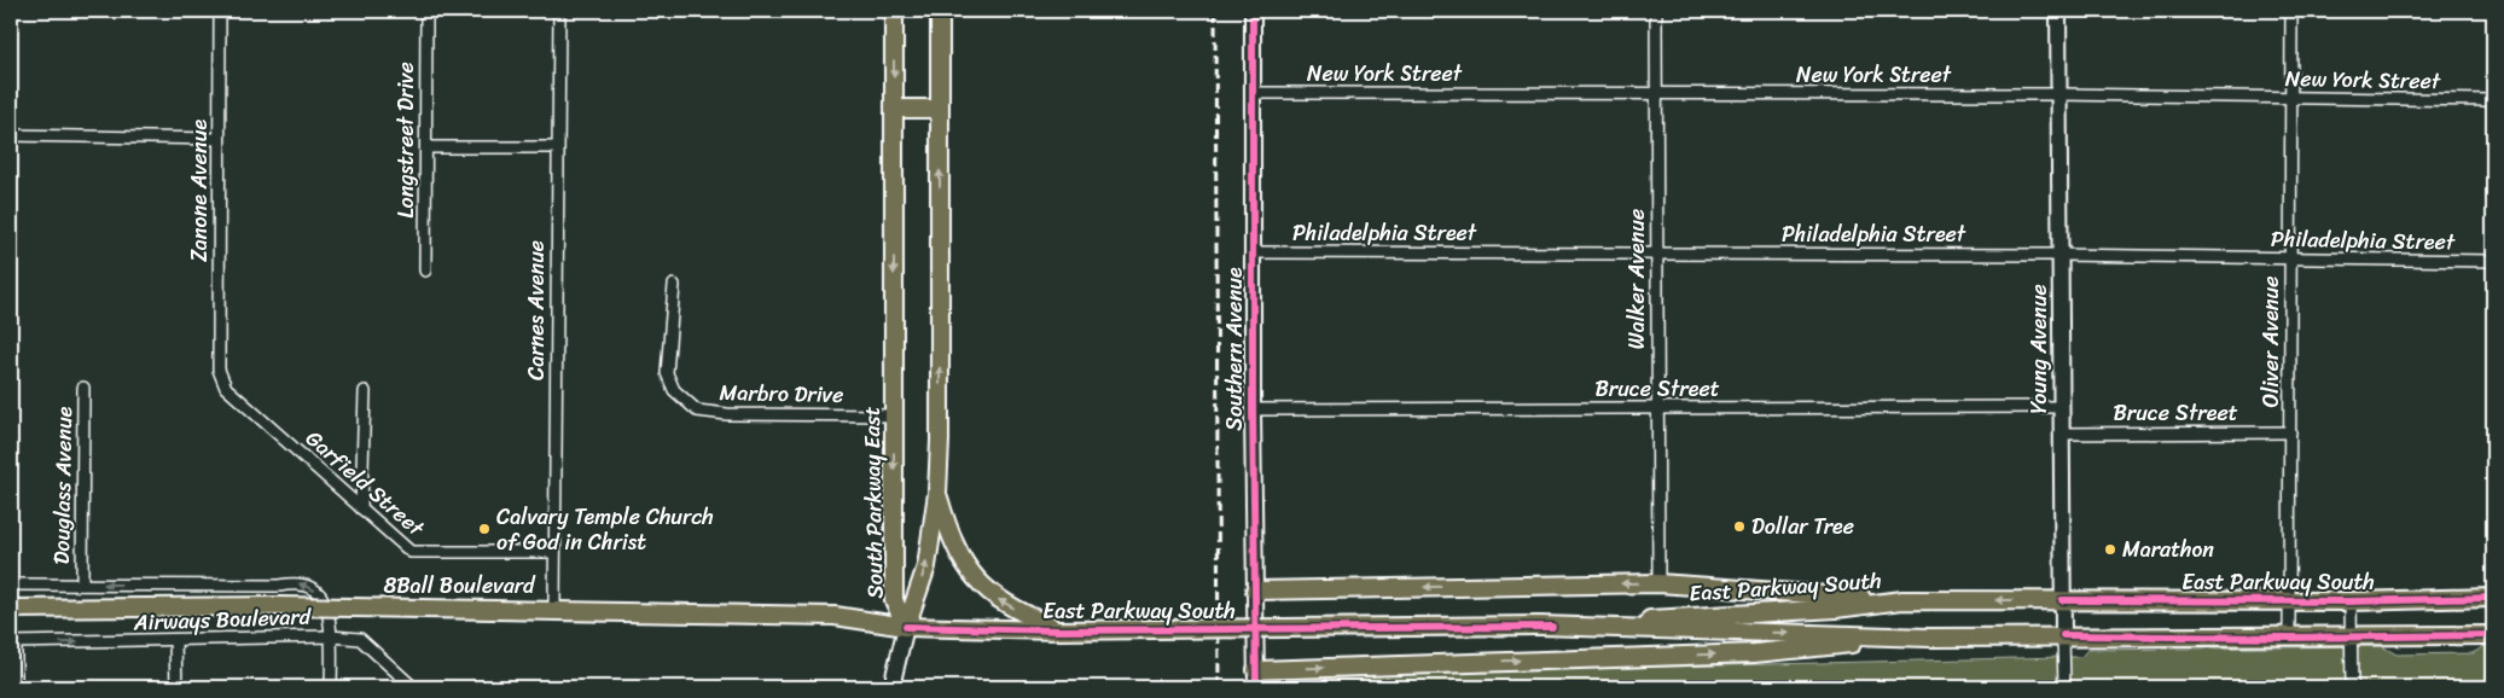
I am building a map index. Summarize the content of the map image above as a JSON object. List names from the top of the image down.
{
  "streets": {
    "main road": ["South Parkway East", "East Parkway South", "8Ball Boulevard"],
    "street": [
      "New York Street",
      "Longstreet Drive",
      "Zanone Avenue",
      "Philadelphia Street",
      "Walker Avenue",
      "Carnes Avenue",
      "Oliver Avenue",
      "Southern Avenue",
      "Young Avenue",
      "Bruce Street",
      "Marbro Drive",
      "Garfield Street",
      "Douglass Avenue",
      "Airways Boulevard"
    ]
  },
  "crossings": [
    ["New York Street", "Walker Avenue"],
    ["New York Street", "Oliver Avenue"],
    ["New York Street", "Southern Avenue"],
    ["New York Street", "Young Avenue"],
    ["Zanone Avenue", "Garfield Street"],
    ["Philadelphia Street", "Walker Avenue"],
    ["Philadelphia Street", "Oliver Avenue"],
    ["Philadelphia Street", "Southern Avenue"],
    ["Philadelphia Street", "Young Avenue"],
    ["Walker Avenue", "Bruce Street"],
    ["Carnes Avenue", "Garfield Street"],
    ["Carnes Avenue", "8Ball Boulevard"],
    ["Oliver Avenue", "Bruce Street"],
    ["Oliver Avenue", "East Parkway South"],
    ["Southern Avenue", "Bruce Street"],
    ["Young Avenue", "Bruce Street"],
    ["Young Avenue", "East Parkway South"],
    ["Marbro Drive", "South Parkway East"],
    ["Douglass Avenue", "Airways Boulevard"],
    ["South Parkway East", "East Parkway South"],
    ["South Parkway East", "8Ball Boulevard"],
    ["East Parkway South", "8Ball Boulevard"]
  ],
  "places": ["Dollar Tree", "Calvary Temple Church of God in Christ", "Marathon"]
}
